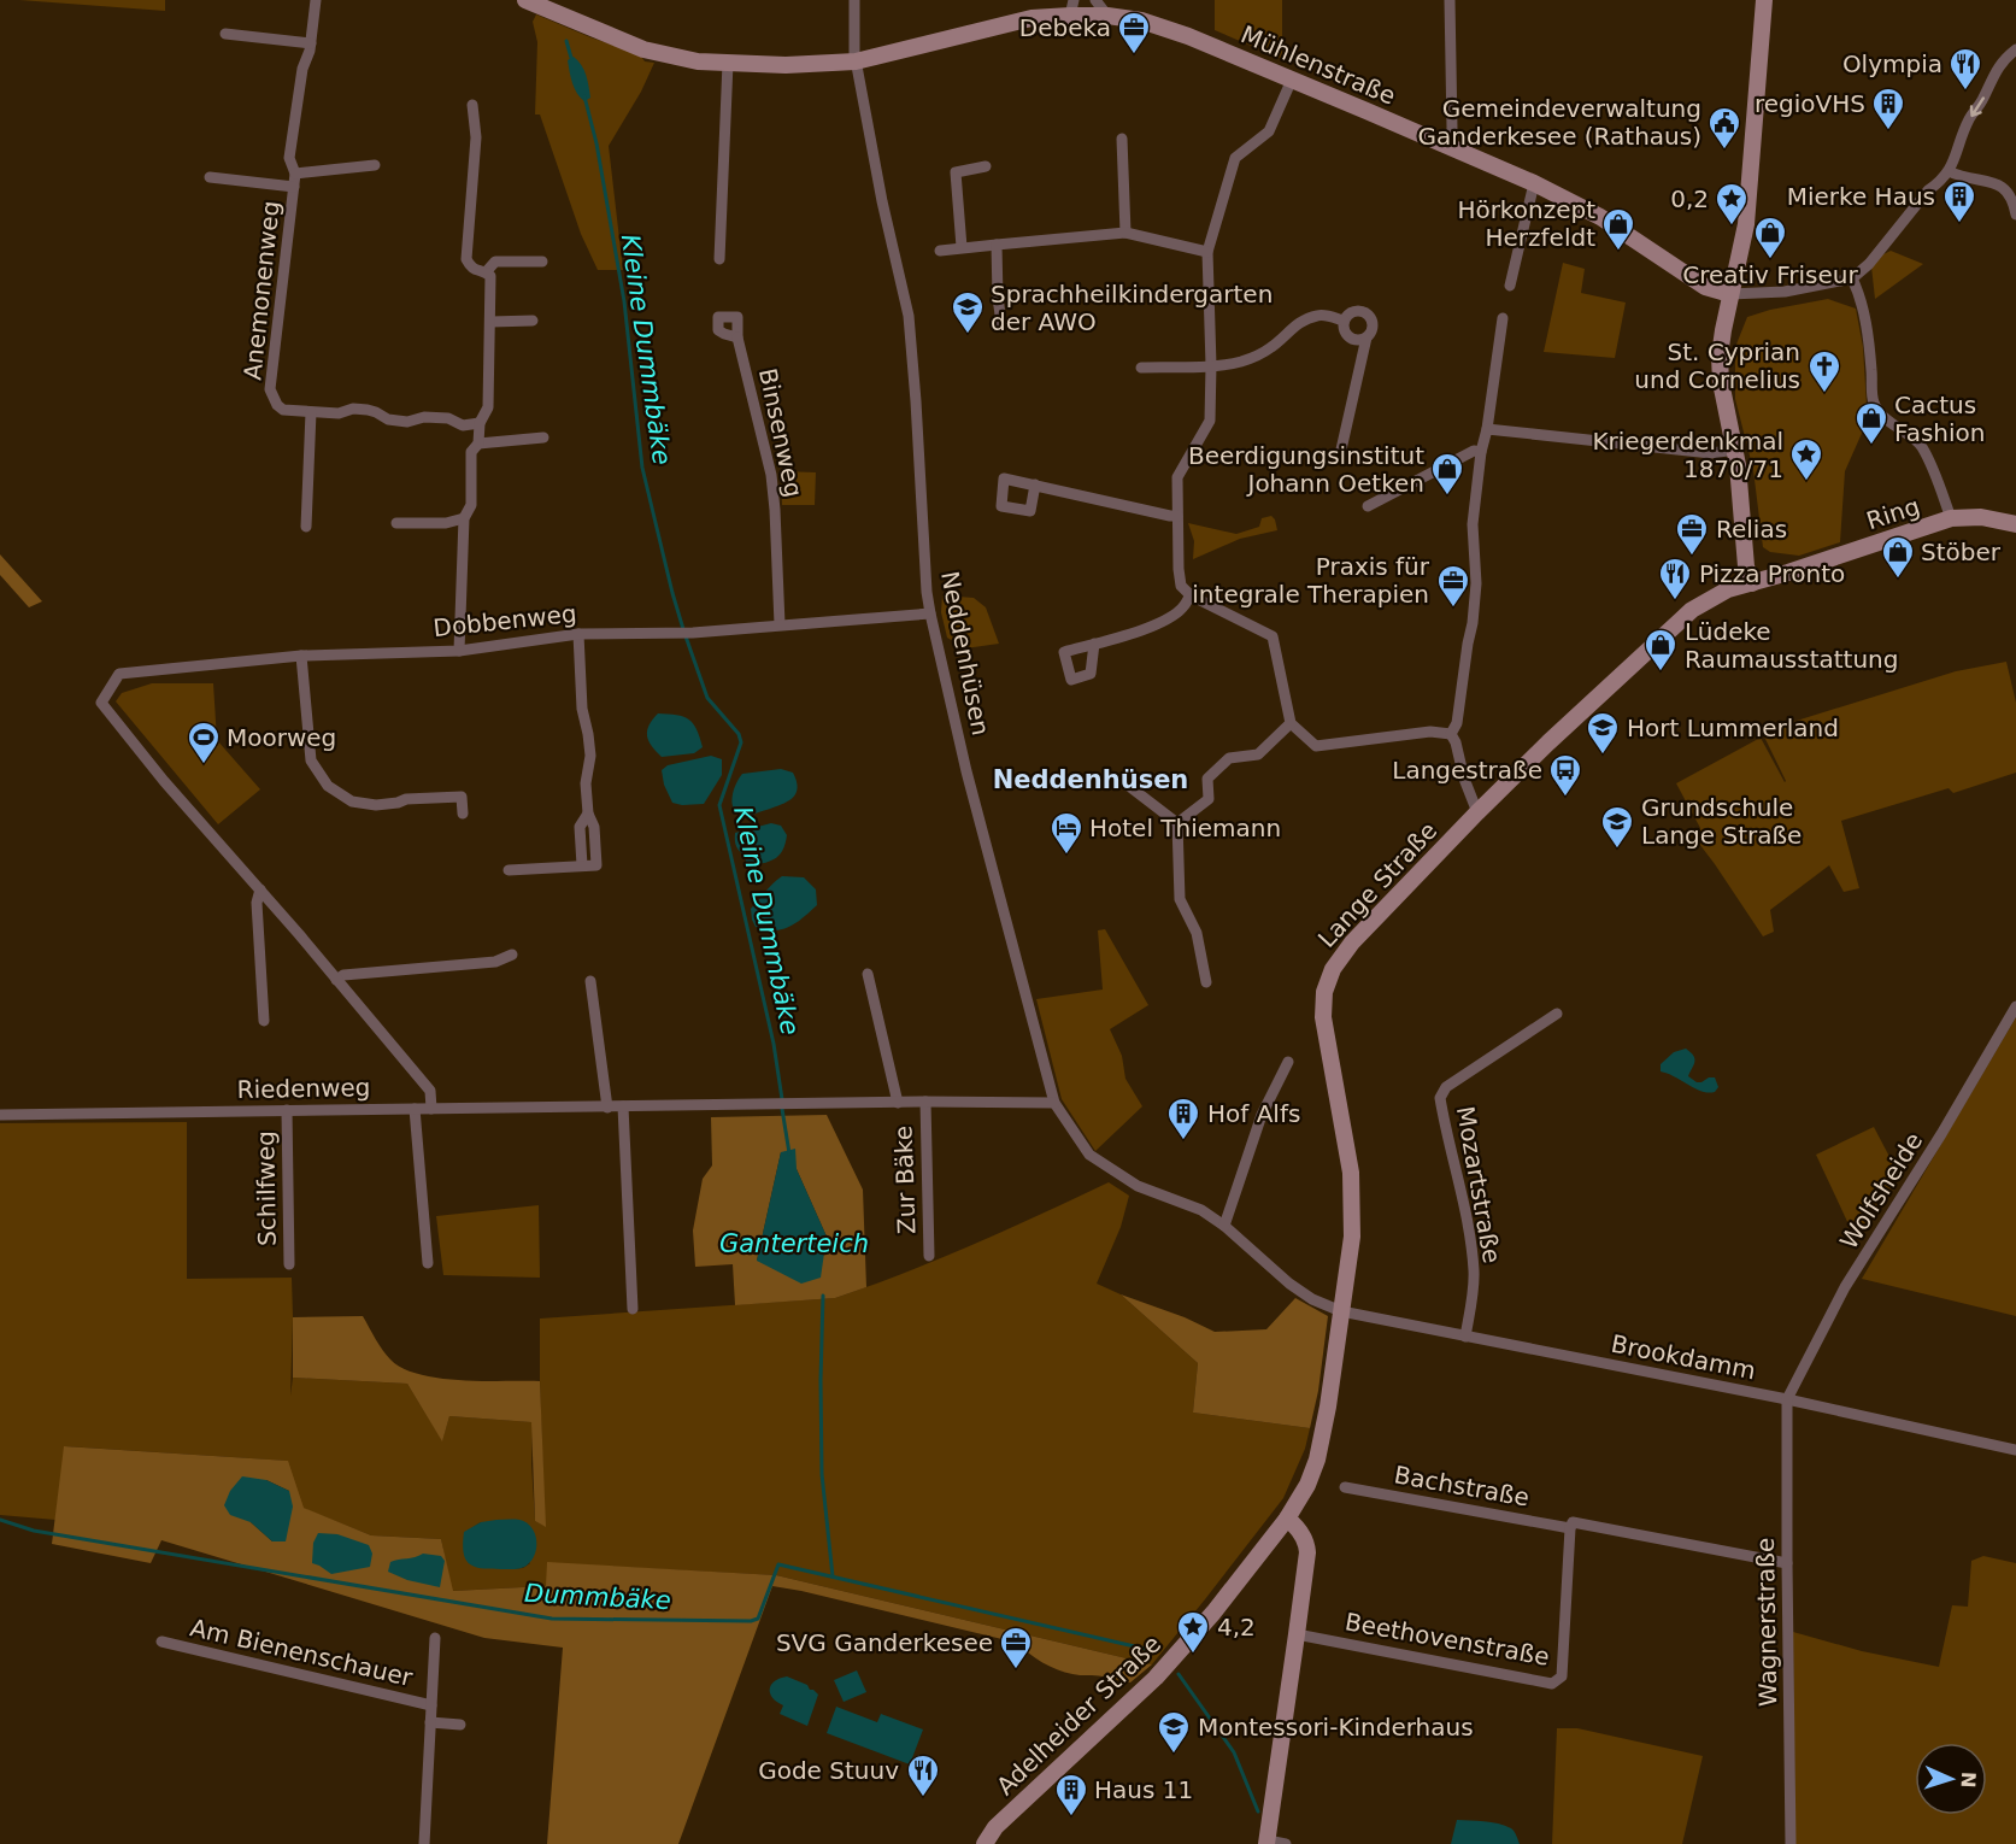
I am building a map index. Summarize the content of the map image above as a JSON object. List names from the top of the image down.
{
  "streets": {
    "street": [
      "Mühlenstraße",
      "Anemonenweg",
      "Binsenweg",
      "Ring",
      "Dobbenweg",
      "Neddenhüsen",
      "Lange Straße",
      "Riedenweg",
      "Zur Bäke",
      "Mozartstraße",
      "Schilfweg",
      "Wolfsheide",
      "Brookdamm",
      "Bachstraße",
      "Wagnerstraße",
      "Beethovenstraße",
      "Am Bienenschauer",
      "Adelheider Straße"
    ]
  },
  "crossings": [
    ["Mühlenstraße", "Neddenhüsen"],
    ["Binsenweg", "Dobbenweg"],
    ["Ring", "Lange Straße"],
    ["Dobbenweg", "Neddenhüsen"],
    ["Neddenhüsen", "Lange Straße"],
    ["Neddenhüsen", "Riedenweg"],
    ["Neddenhüsen", "Brookdamm"],
    ["Lange Straße", "Brookdamm"],
    ["Lange Straße", "Adelheider Straße"],
    ["Riedenweg", "Zur Bäke"],
    ["Riedenweg", "Schilfweg"],
    ["Mozartstraße", "Brookdamm"],
    ["Wolfsheide", "Brookdamm"],
    ["Wolfsheide", "Wagnerstraße"],
    ["Brookdamm", "Wagnerstraße"],
    ["Bachstraße", "Beethovenstraße"]
  ],
  "districts": ["Neddenhüsen"],
  "water": ["Kleine Dummbäke", "Ganterteich", "Dummbäke"],
  "places": {
    "office": [
      "Debeka",
      "Relias",
      "Praxis für integrale Therapien",
      "SVG Ganderkesee"
    ],
    "restaurant": ["Olympia", "Pizza Pronto", "Gode Stuuv"],
    "building": [
      "regioVHS",
      "Mierke Haus",
      "Hof Alfs",
      "Haus 11"
    ],
    "public building": ["Gemeindeverwaltung Ganderkesee (Rathaus)"],
    "place": ["0,2", "Kriegerdenkmal 1870/71", "4,2"],
    "shop": [
      "Hörkonzept Herzfeldt",
      "Creativ Friseur",
      "Cactus Fashion",
      "Beerdigungsinstitut Johann Oetken",
      "Stöber",
      "Lüdeke Raumausstattung"
    ],
    "school or university": [
      "Sprachheilkindergarten der AWO",
      "Hort Lummerland",
      "Grundschule Lange Straße",
      "Montessori-Kinderhaus"
    ],
    "church": ["St. Cyprian und Cornelius"],
    "sports": ["Moorweg"],
    "bus stop": ["Langestraße"],
    "hotel": ["Hotel Thiemann"]
  },
  "north": "right"
}
